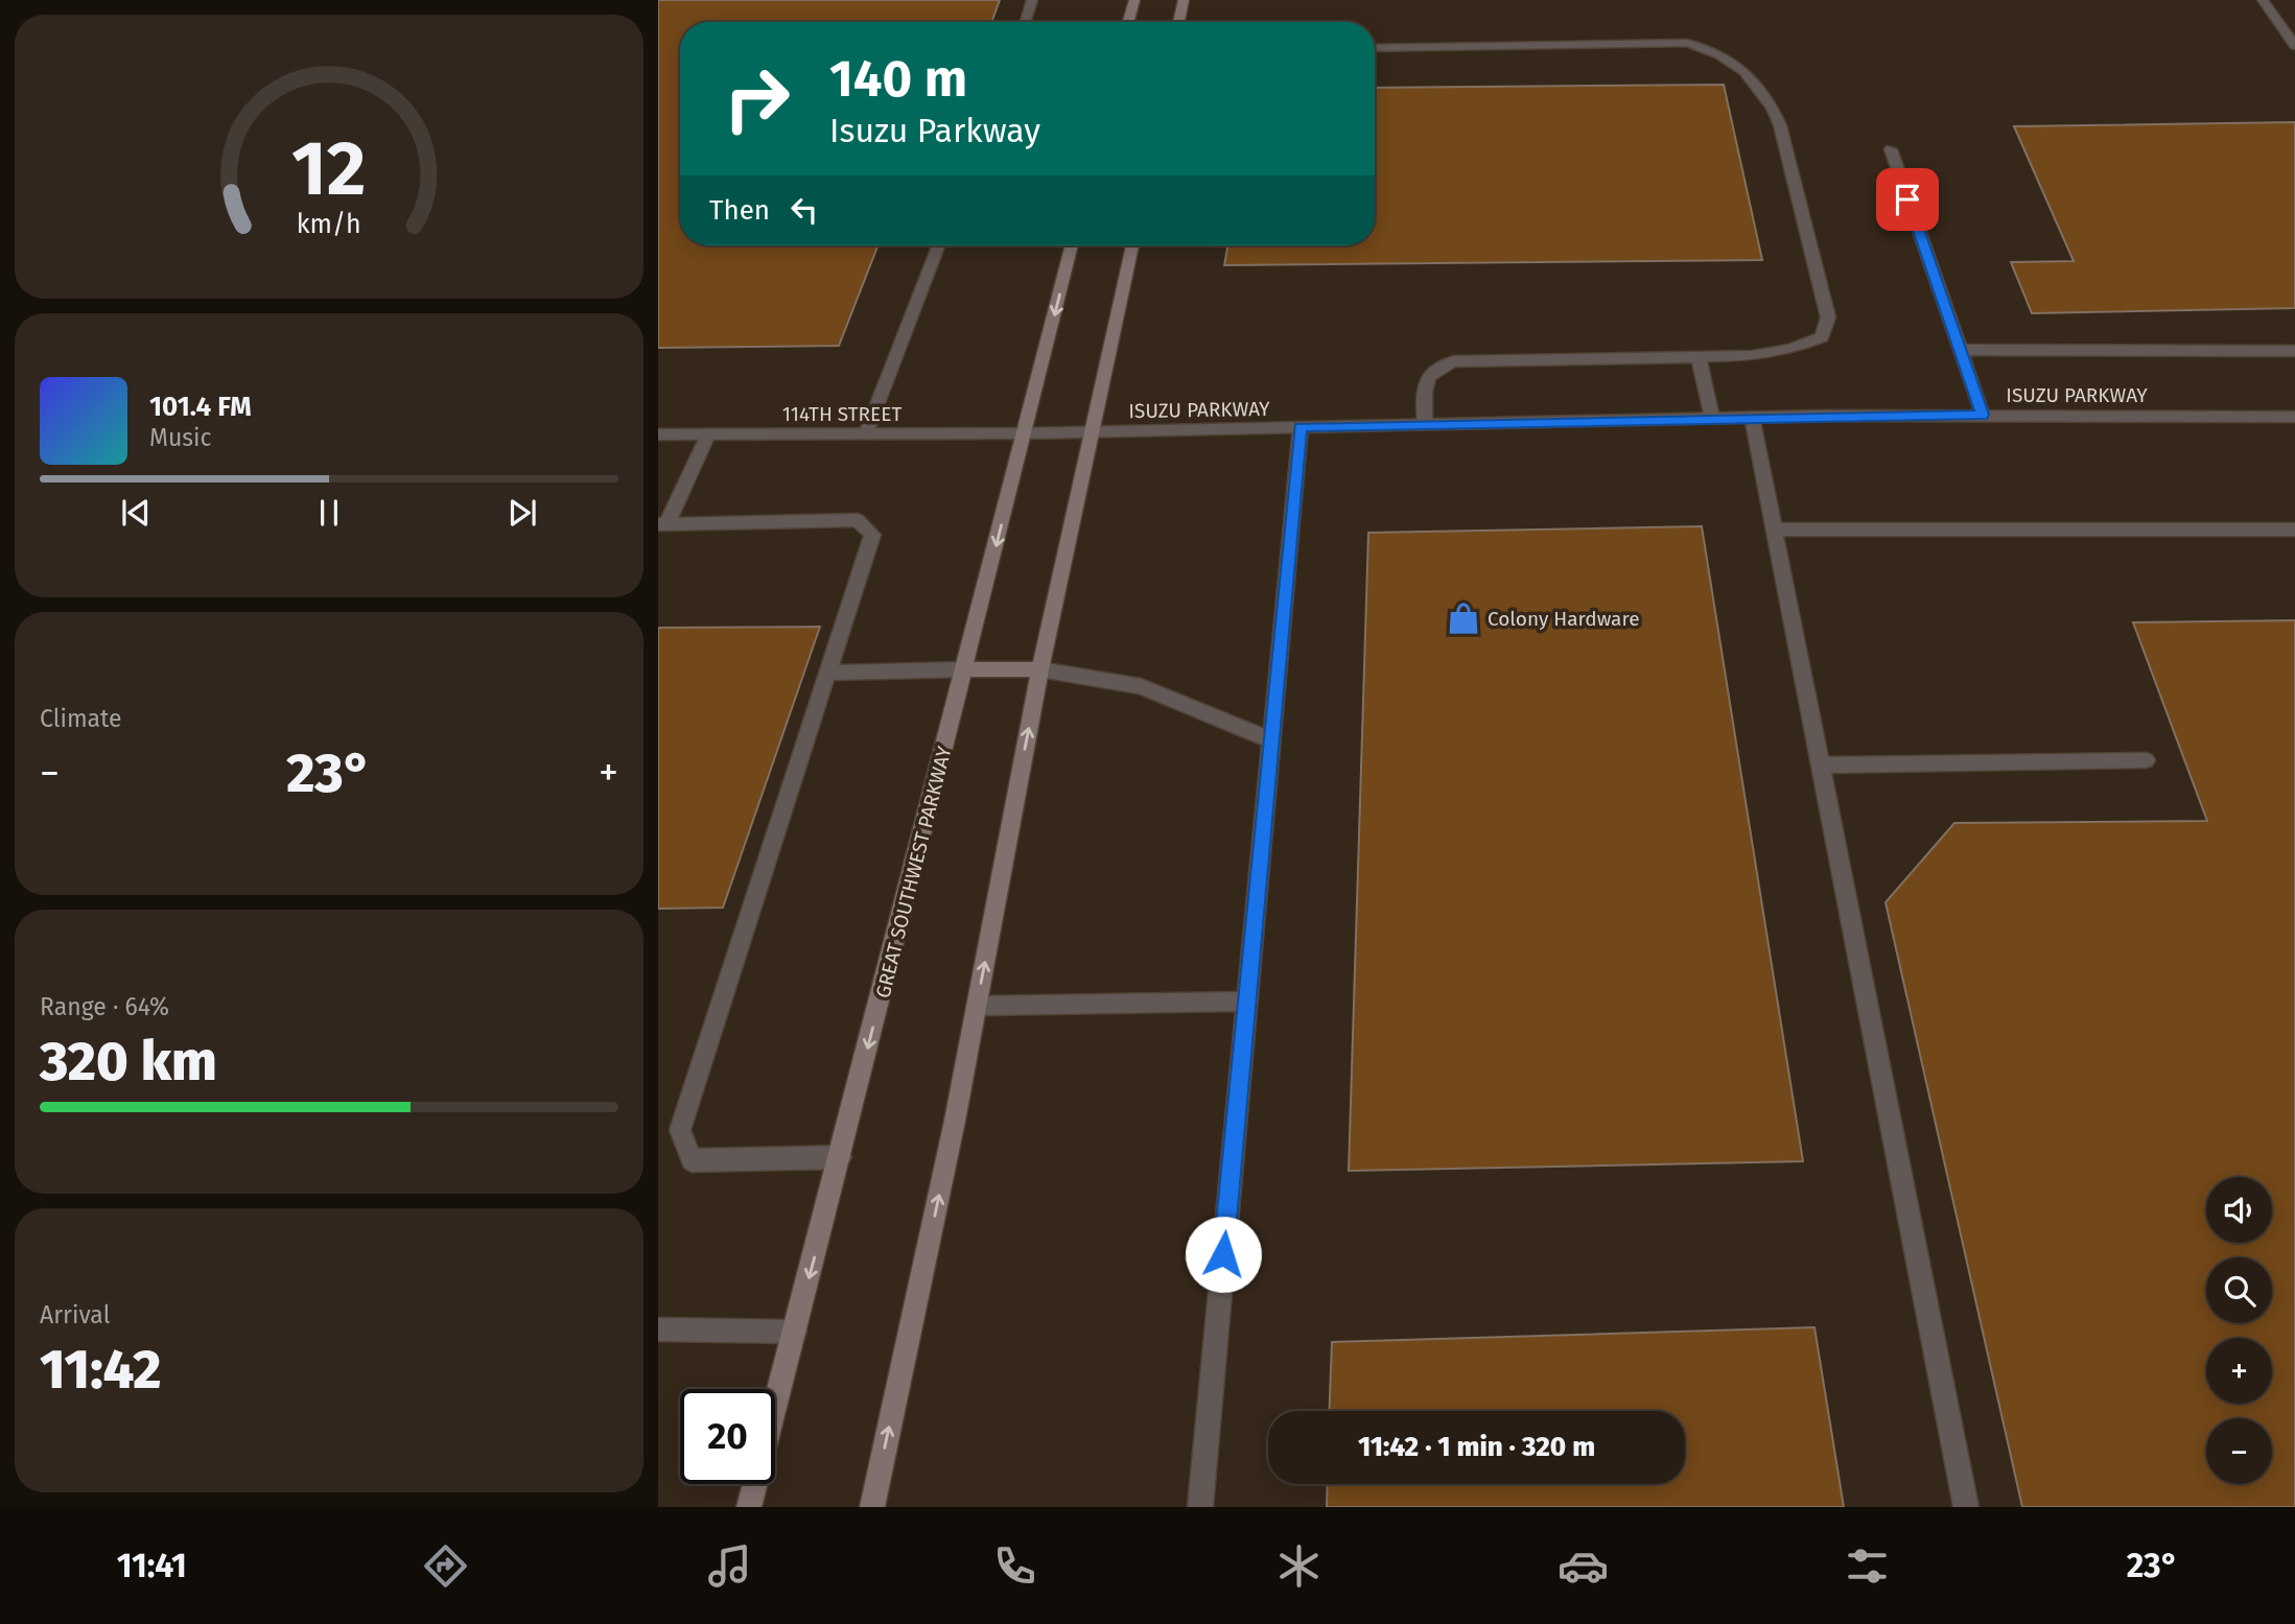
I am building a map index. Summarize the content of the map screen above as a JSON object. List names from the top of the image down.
{
  "streets": {
    "street": ["ISUZU PARKWAY", "114TH STREET", "GREAT SOUTHWEST PARKWAY"]
  },
  "crossings": [
    ["ISUZU PARKWAY", "114TH STREET"],
    ["ISUZU PARKWAY", "GREAT SOUTHWEST PARKWAY"],
    ["114TH STREET", "GREAT SOUTHWEST PARKWAY"]
  ],
  "places": {
    "shop": ["Colony Hardware"]
  },
  "page": {
    "turn": ["140 m", "Isuzu Parkway"],
    "then": "Then",
    "song": ["101.4 FM", "Music"],
    "tile": [
      "Climate",
      ["Range · 64%", "320 km"],
      ["Arrival", "11:42"]
    ],
    "heat": ["−", "23°", "+"],
    "map_buttons": ["+", "−"],
    "limit": "20",
    "trip": "11:42 · 1 min · 320 m",
    "tabs": ["11:41", "23°"],
    "gauge": ["12", "km/h"]
  }
}
